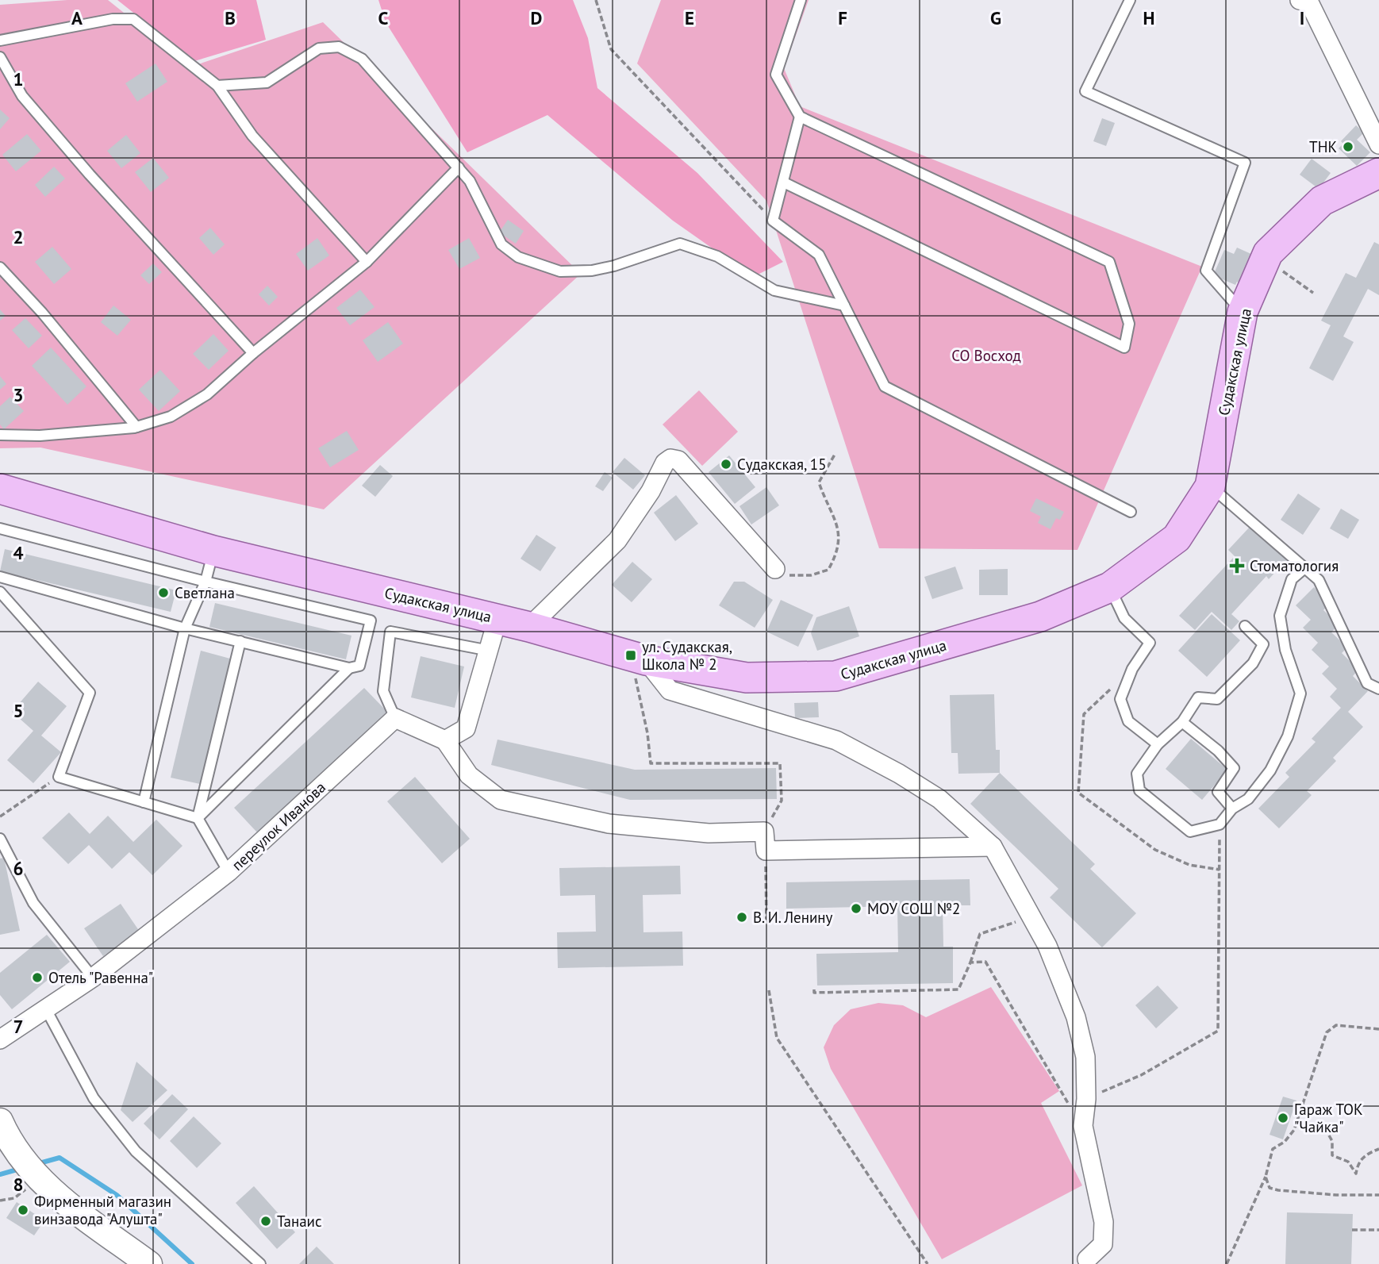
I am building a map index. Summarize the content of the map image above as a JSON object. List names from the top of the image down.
{
  "streets": {
    "main road": ["Судакская улица"],
    "street": ["переулок Иванова"]
  },
  "parks": ["СО Восход"],
  "places": {
    "other": [
      "ТНК",
      "Судакская, 15",
      "Светлана",
      "МОУ СОШ №2",
      "В. И. Ленину",
      "Отель \"Равенна\"",
      "Гараж ТОК \"Чайка\"",
      "Фирменный магазин винзавода \"Алушта\"",
      "Танаис"
    ],
    "health": ["Стоматология"],
    "transit": ["ул. Судакская, Школа № 2"]
  },
  "grid": {
    "columns": [
      "A",
      "B",
      "C",
      "D",
      "E",
      "F",
      "G",
      "H",
      "I"
    ],
    "rows": [
      "1",
      "2",
      "3",
      "4",
      "5",
      "6",
      "7",
      "8"
    ]
  }
}
